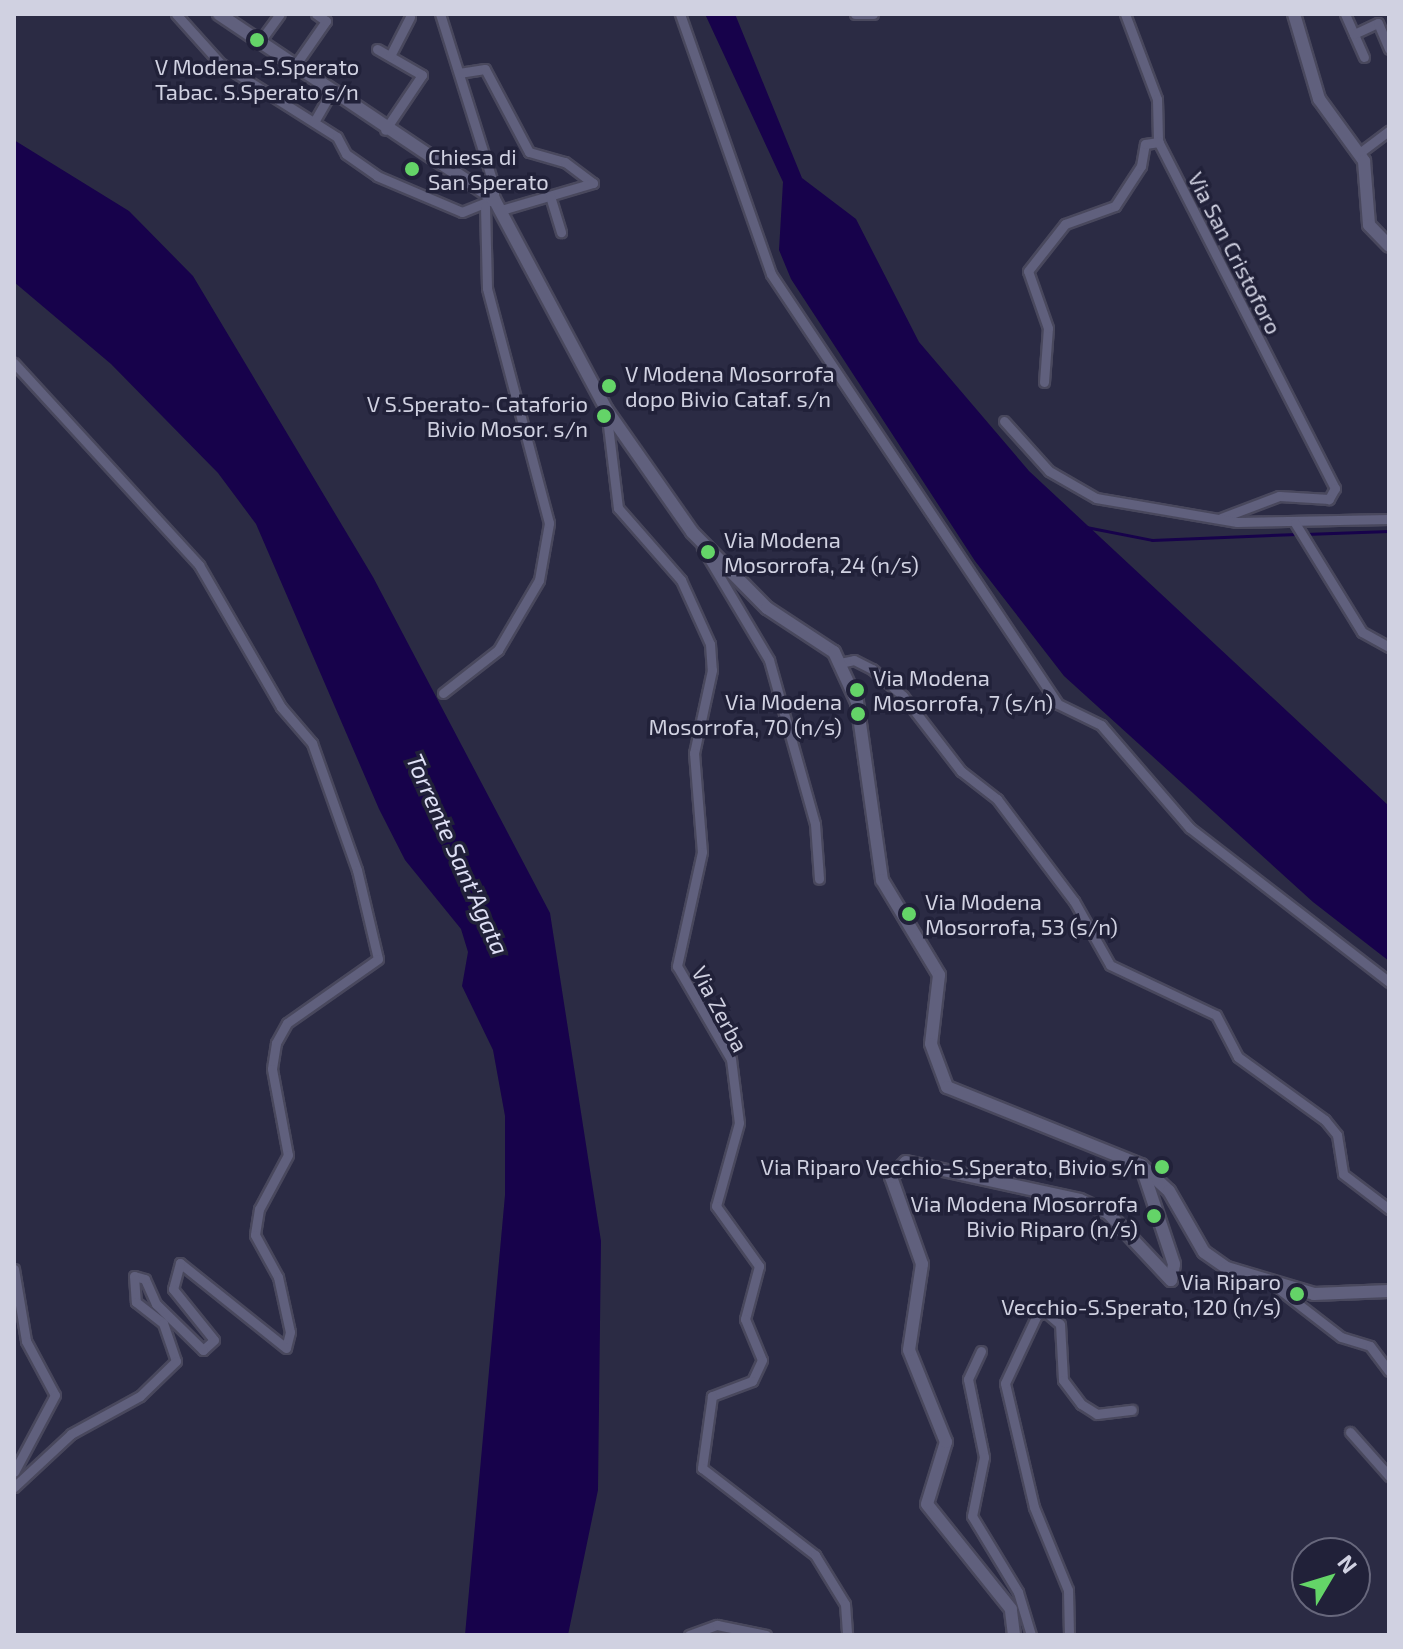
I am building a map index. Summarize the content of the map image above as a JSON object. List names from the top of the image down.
{
  "streets": {
    "street": ["Via San Cristoforo", "Via Zerba"]
  },
  "water": ["Torrente Sant'Agata"],
  "places": [
    "V Modena-S.Sperato Tabac. S.Sperato s/n",
    "Chiesa di San Sperato",
    "V Modena Mosorrofa dopo Bivio Cataf. s/n",
    "V S.Sperato- Cataforio Bivio Mosor. s/n",
    "Via Modena Mosorrofa, 24 (n/s)",
    "Via Modena Mosorrofa, 7 (s/n)",
    "Via Modena Mosorrofa, 70 (n/s)",
    "Via Modena Mosorrofa, 53 (s/n)",
    "Via Riparo Vecchio-S.Sperato, Bivio s/n",
    "Via Modena Mosorrofa Bivio Riparo (n/s)",
    "Via Riparo Vecchio-S.Sperato, 120 (n/s)"
  ],
  "north": "top right"
}
